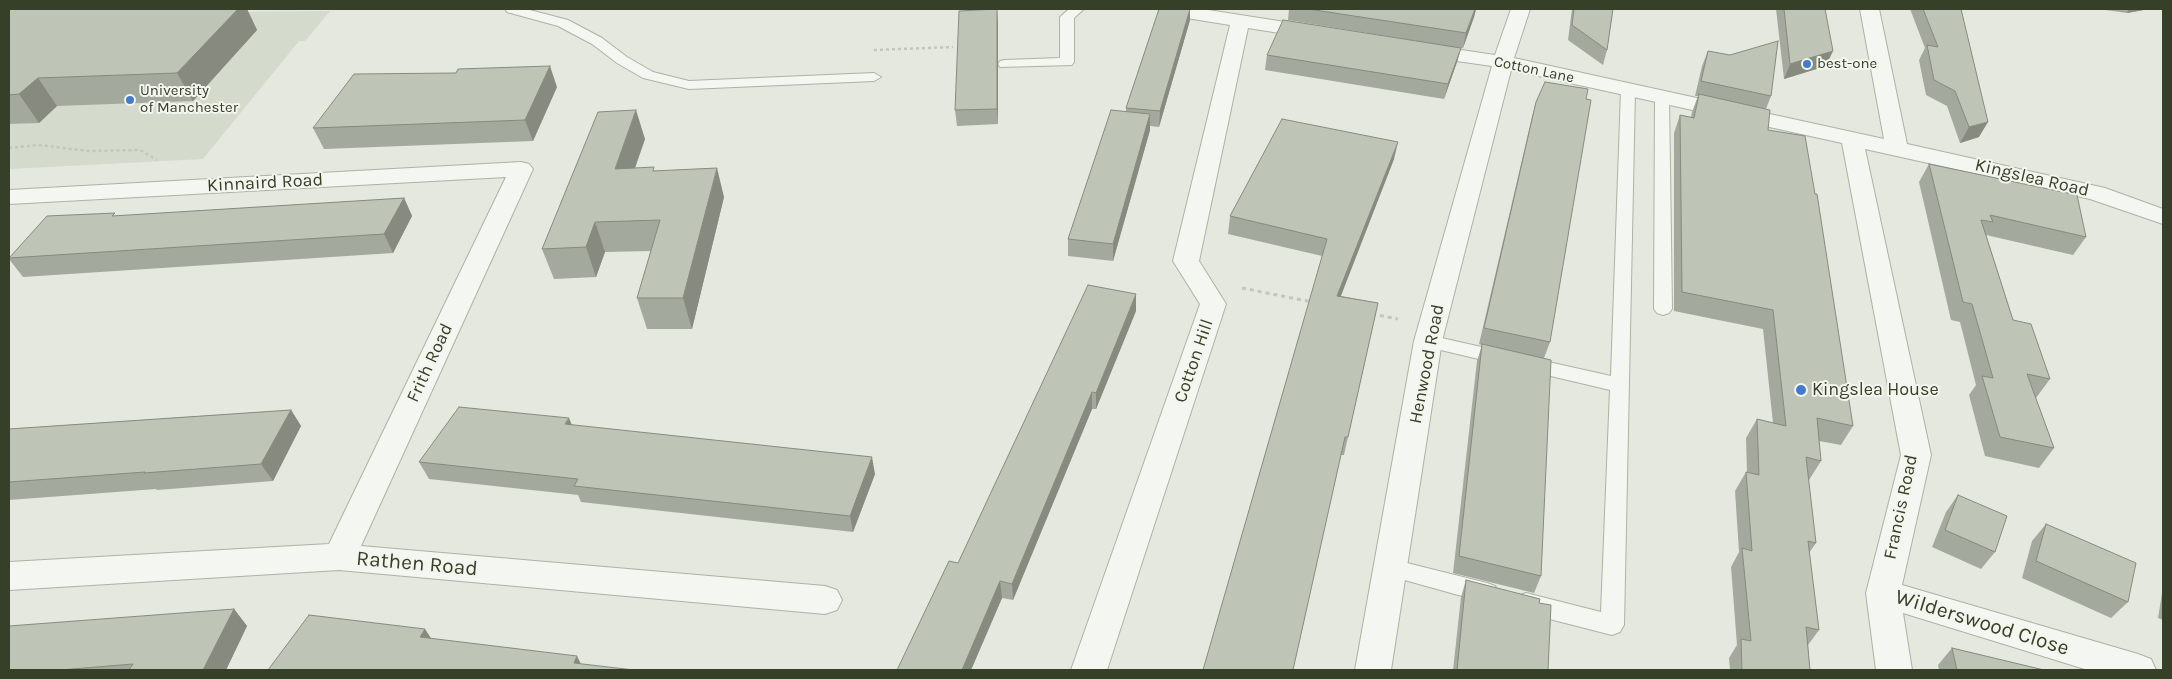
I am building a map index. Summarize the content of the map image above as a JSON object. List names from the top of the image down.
{
  "streets": {
    "street": [
      "Cotton Lane",
      "Kingslea Road",
      "Kinnaird Road",
      "Cotton Hill",
      "Frith Road",
      "Henwood Road",
      "Francis Road",
      "Rathen Road",
      "Wilderswood Close"
    ]
  },
  "crossings": [
    ["Cotton Lane", "Kingslea Road"],
    ["Cotton Lane", "Henwood Road"],
    ["Cotton Lane", "Francis Road"],
    ["Kinnaird Road", "Frith Road"],
    ["Frith Road", "Rathen Road"],
    ["Francis Road", "Wilderswood Close"]
  ],
  "places": ["best-one", "University of Manchester", "Kingslea House"]
}
